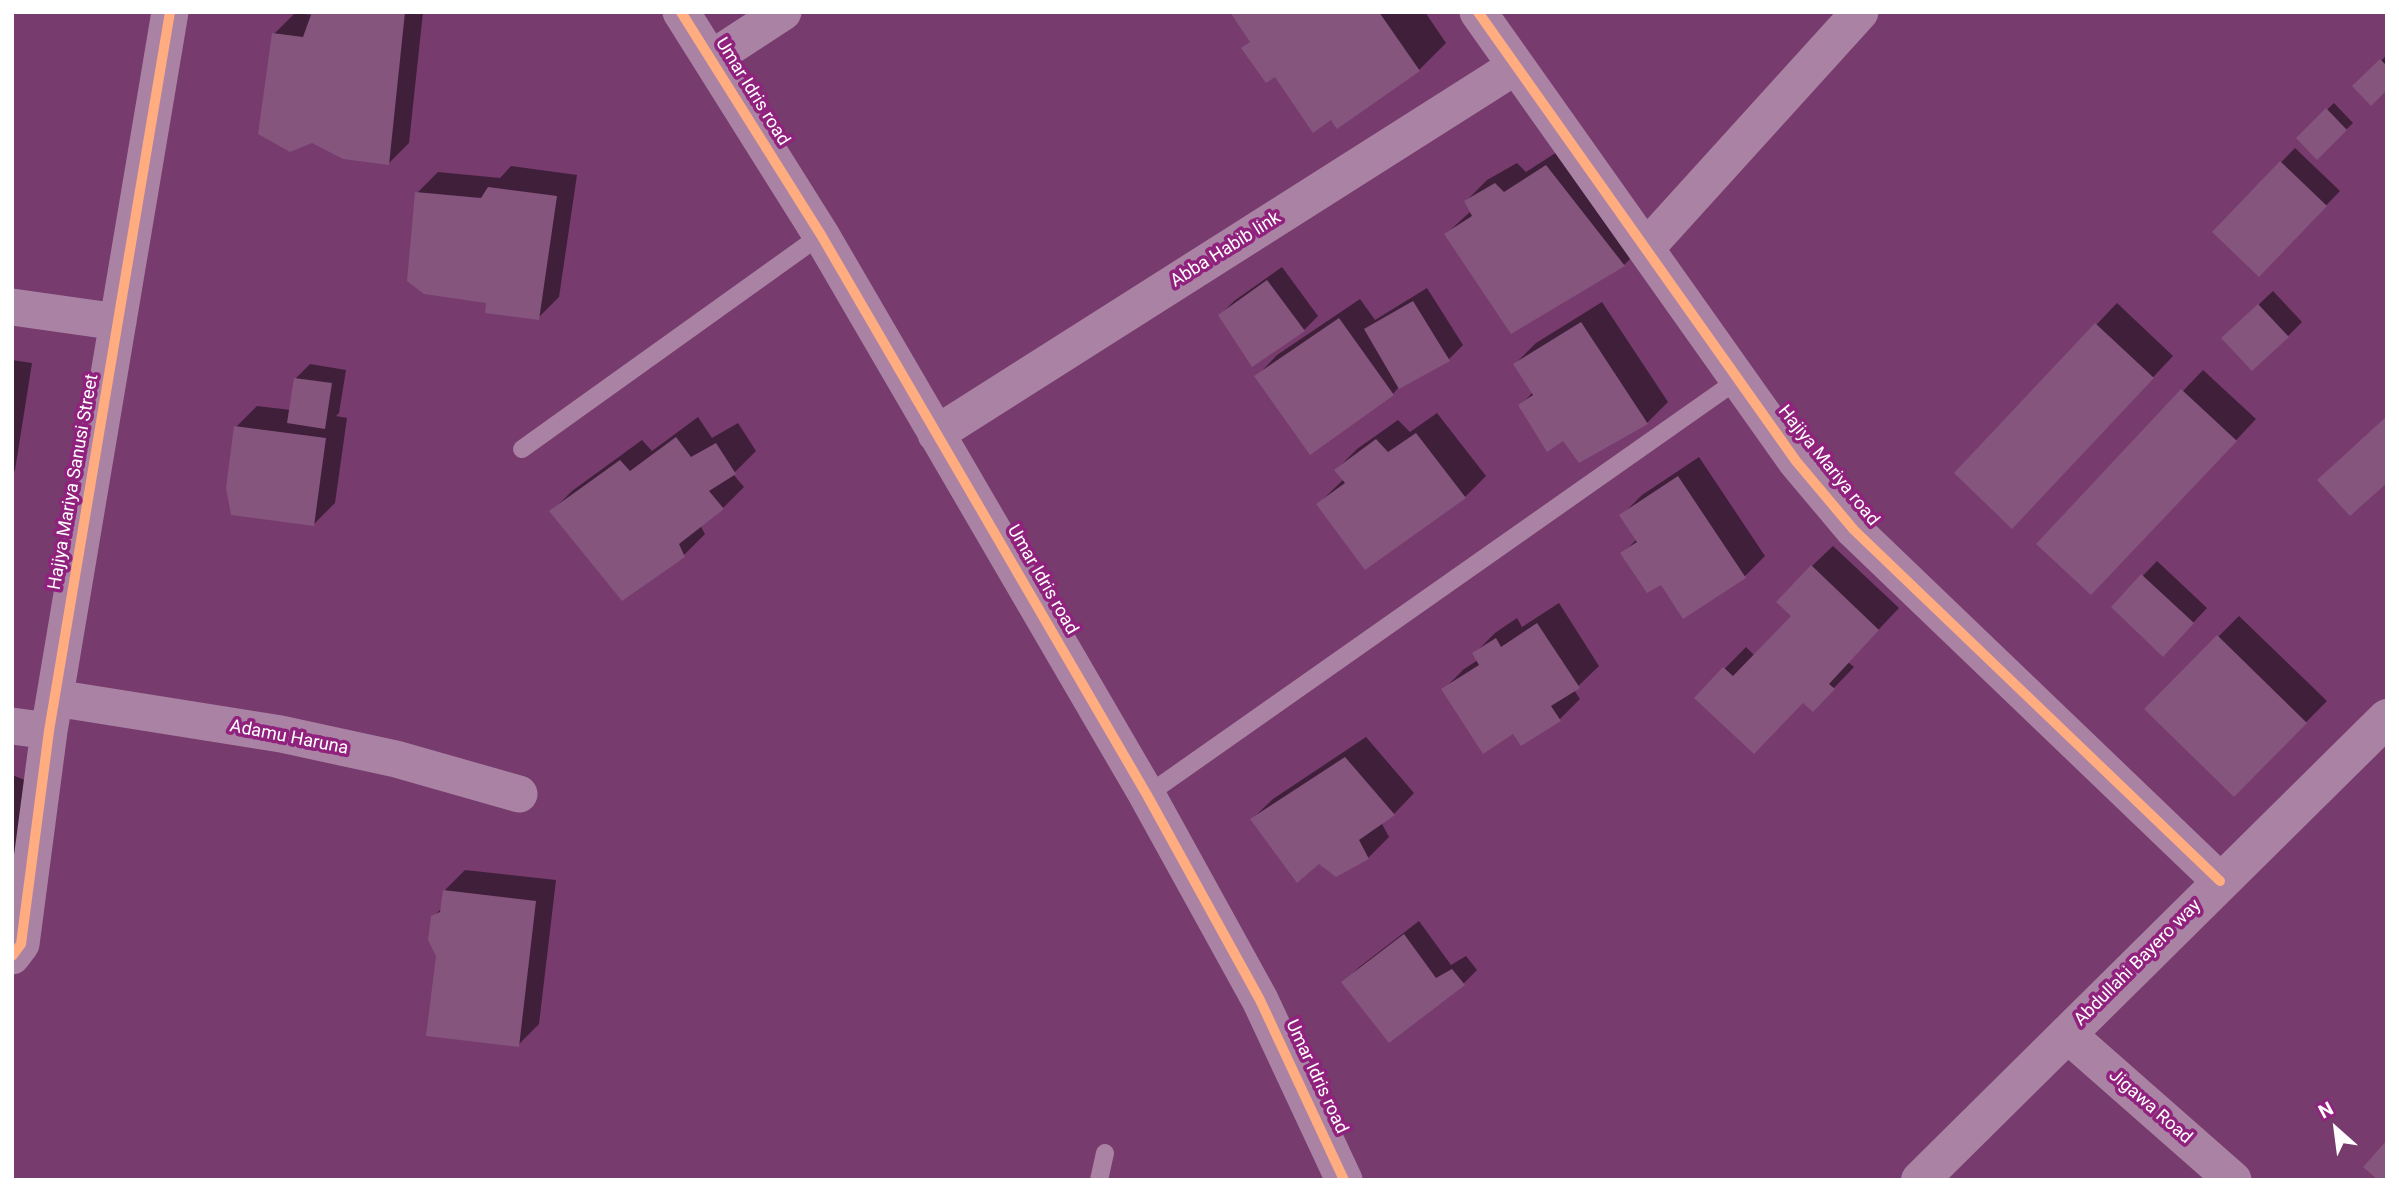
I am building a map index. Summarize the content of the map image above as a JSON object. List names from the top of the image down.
{
  "streets": {
    "street": [
      "Umar Idris road",
      "Abba Habib link",
      "Hajiya Mariya road",
      "Hajiya Mariya Sanusi Street",
      "Adamu Haruna",
      "Abdullahi Bayero way",
      "Jigawa Road"
    ]
  },
  "crossings": [
    ["Umar Idris road", "Abba Habib link"],
    ["Abba Habib link", "Hajiya Mariya road"],
    ["Hajiya Mariya road", "Abdullahi Bayero way"],
    ["Hajiya Mariya Sanusi Street", "Adamu Haruna"],
    ["Abdullahi Bayero way", "Jigawa Road"]
  ],
  "north": "top left"
}
